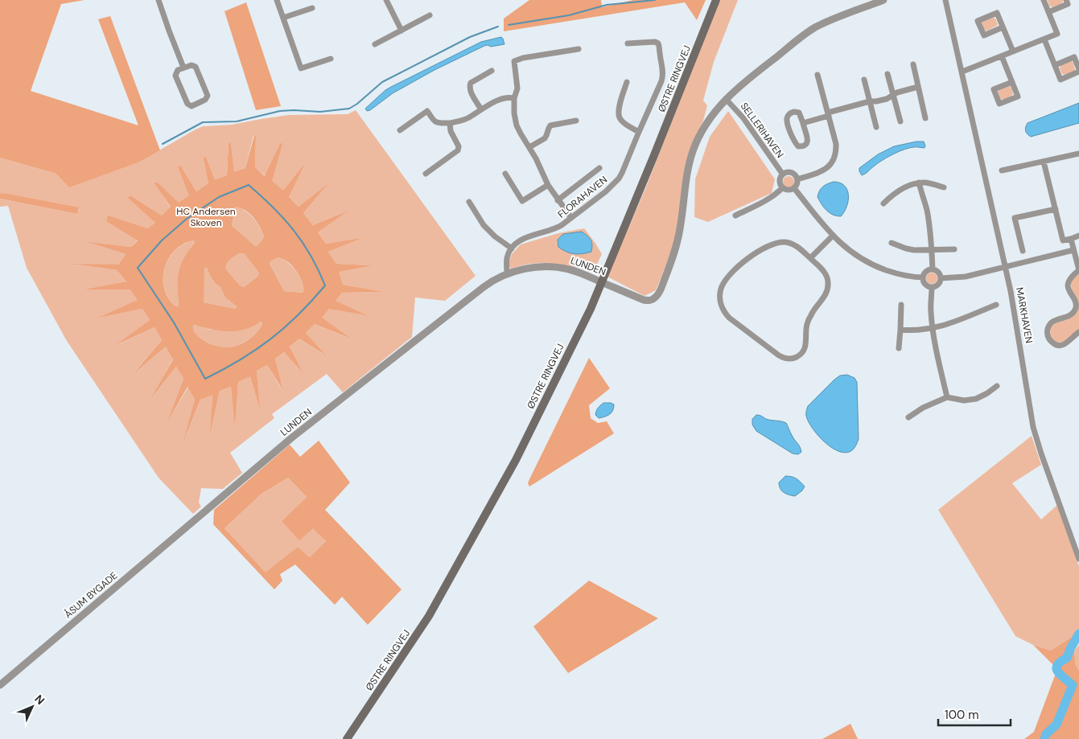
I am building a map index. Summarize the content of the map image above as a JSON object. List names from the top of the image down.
{
  "streets": {
    "main road": ["ØSTRE RINGVEJ"],
    "street": [
      "SELLERIHAVEN",
      "FLORAHAVEN",
      "LUNDEN",
      "MARKHAVEN",
      "ÅSUM BYGADE"
    ]
  },
  "crossings": [
    ["SELLERIHAVEN", "LUNDEN"],
    ["LUNDEN", "ÅSUM BYGADE"]
  ],
  "parks": ["HC Andersen Skoven"],
  "scale_bar": "100 m",
  "north": "top right"
}
